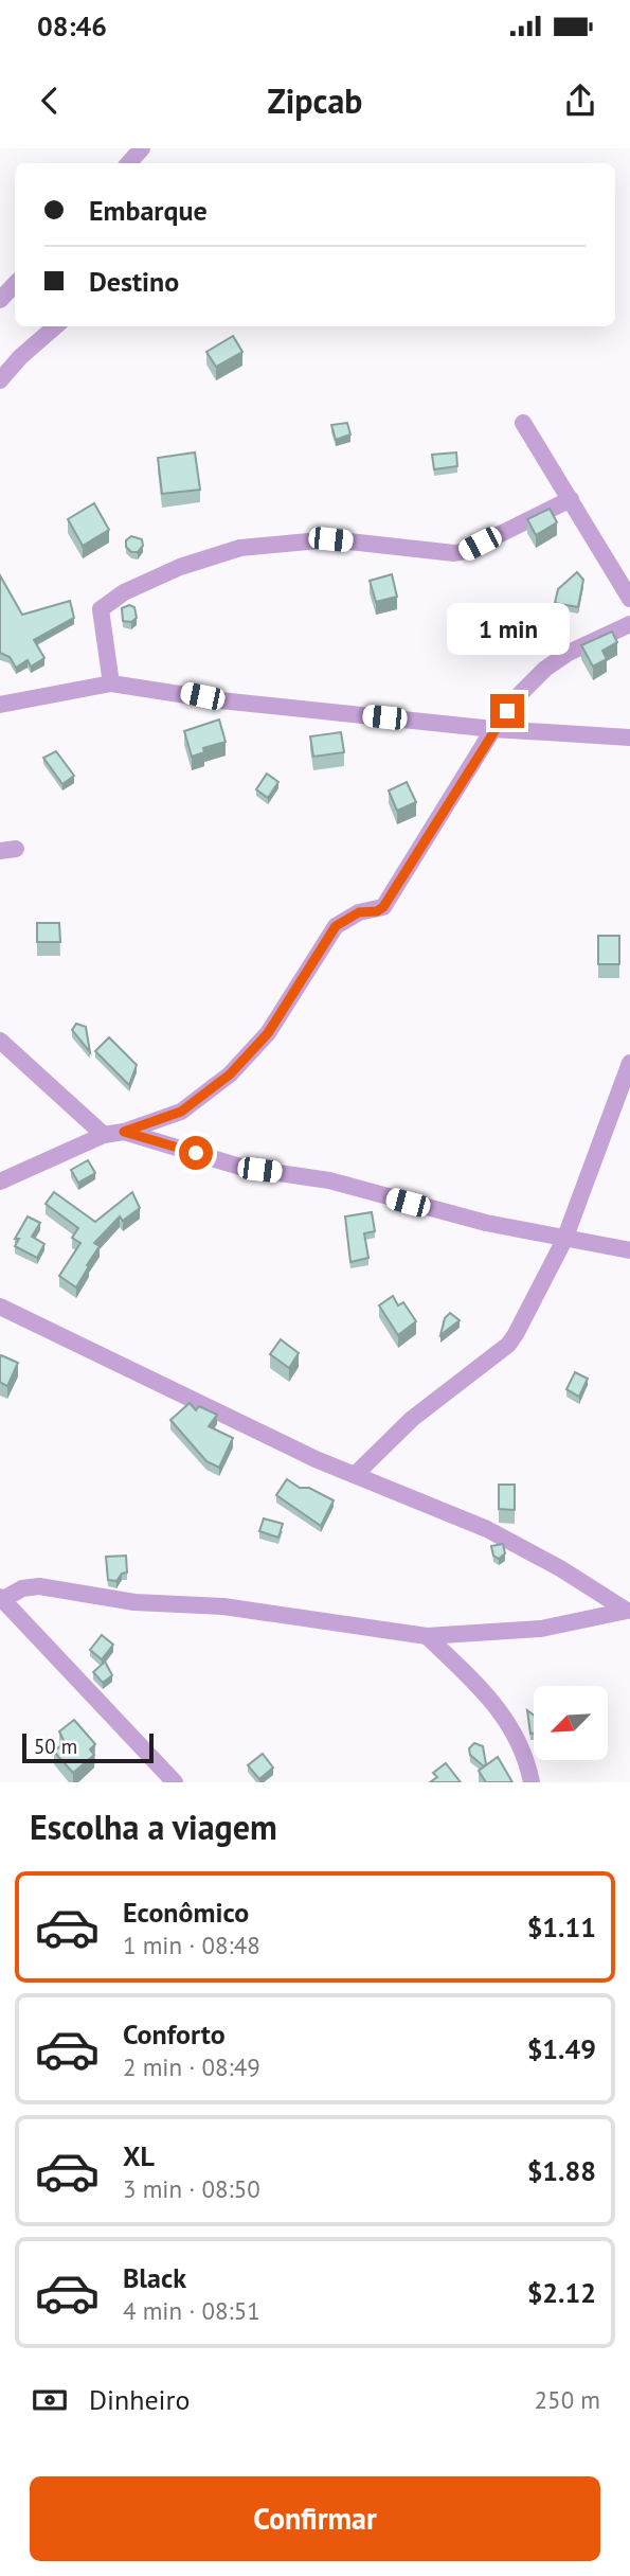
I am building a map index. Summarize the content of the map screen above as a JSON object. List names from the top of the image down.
{
  "scale_bar": "50 m",
  "north": "bottom left",
  "page": {
    "status": "08:46",
    "header": "Zipcab",
    "banner": ["Embarque", "Destino"],
    "bubble": "1 min",
    "scale": "50 m",
    "heading": "Escolha a viagem",
    "list": [
      {
        "name": "Econômico",
        "note": "1 min · 08:48",
        "value": "$1.11"
      },
      {
        "name": "Conforto",
        "note": "2 min · 08:49",
        "value": "$1.49"
      },
      {
        "name": "XL",
        "note": "3 min · 08:50",
        "value": "$1.88"
      },
      {
        "name": "Black",
        "note": "4 min · 08:51",
        "value": "$2.12"
      }
    ],
    "pay": ["Dinheiro", "250 m"],
    "buttons": "Confirmar"
  }
}
